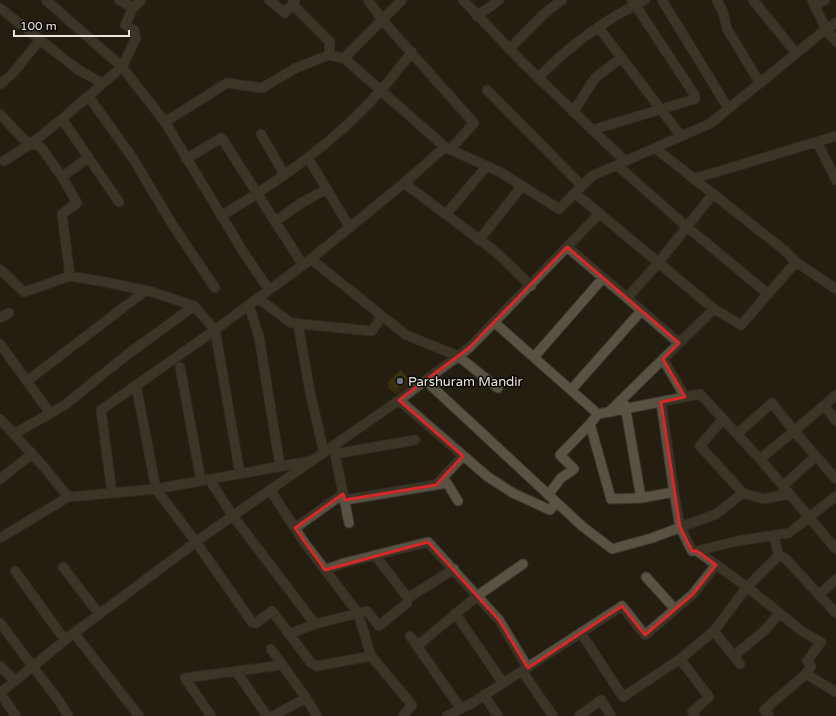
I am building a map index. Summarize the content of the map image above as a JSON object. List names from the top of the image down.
{
  "places": ["Parshuram Mandir"],
  "scale_bar": "100 m"
}
